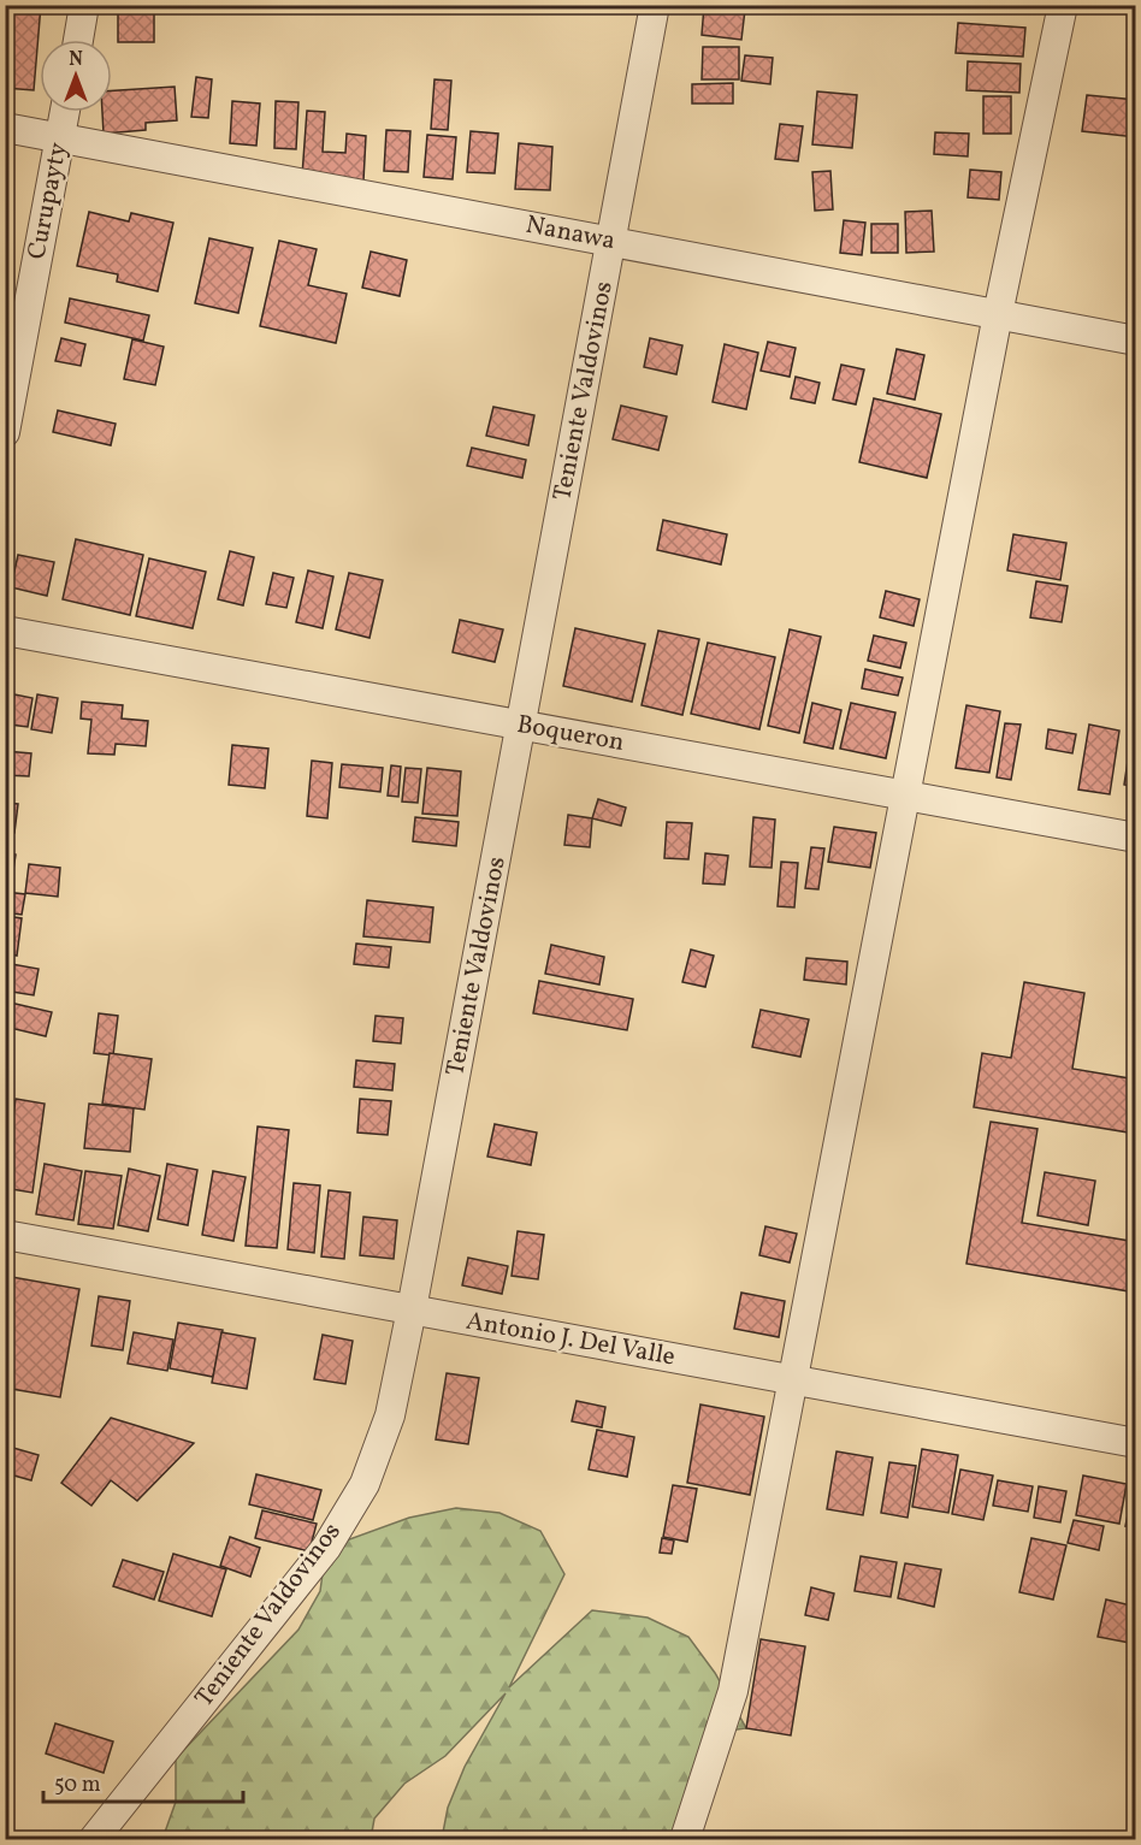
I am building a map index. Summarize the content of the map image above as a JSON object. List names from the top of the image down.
{
  "streets": {
    "street": [
      "Curupayty",
      "Nanawa",
      "Teniente Valdovinos",
      "Boqueron",
      "Antonio J. Del Valle"
    ]
  },
  "crossings": [
    ["Curupayty", "Nanawa"],
    ["Nanawa", "Teniente Valdovinos"],
    ["Teniente Valdovinos", "Boqueron"],
    ["Teniente Valdovinos", "Antonio J. Del Valle"]
  ],
  "scale_bar": "50 m",
  "north": "top"
}
